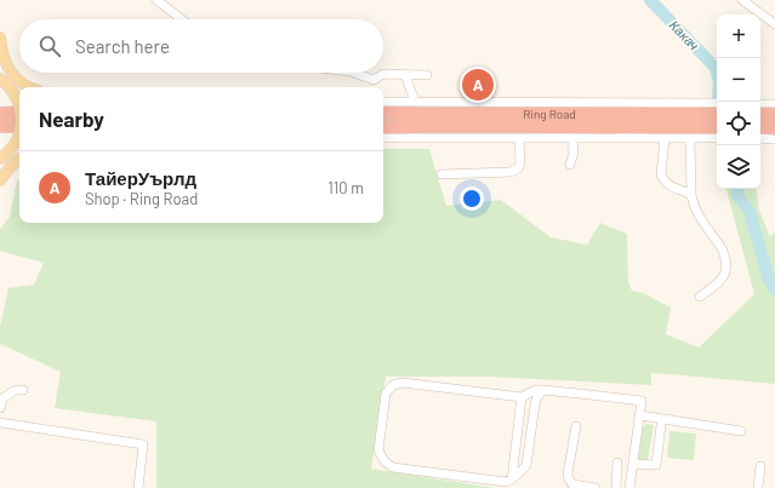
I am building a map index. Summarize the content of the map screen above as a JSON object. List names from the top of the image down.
{
  "streets": {
    "highway": ["Ring Road"]
  },
  "water": ["Какач"],
  "page": {
    "map_buttons": ["+", "−"],
    "search": "Search here",
    "pins": "A",
    "heading": "Nearby",
    "list": [
      {
        "mark": "A",
        "name": "ТайерУърлд",
        "note": "Shop · Ring Road",
        "value": "110 m"
      }
    ]
  }
}
